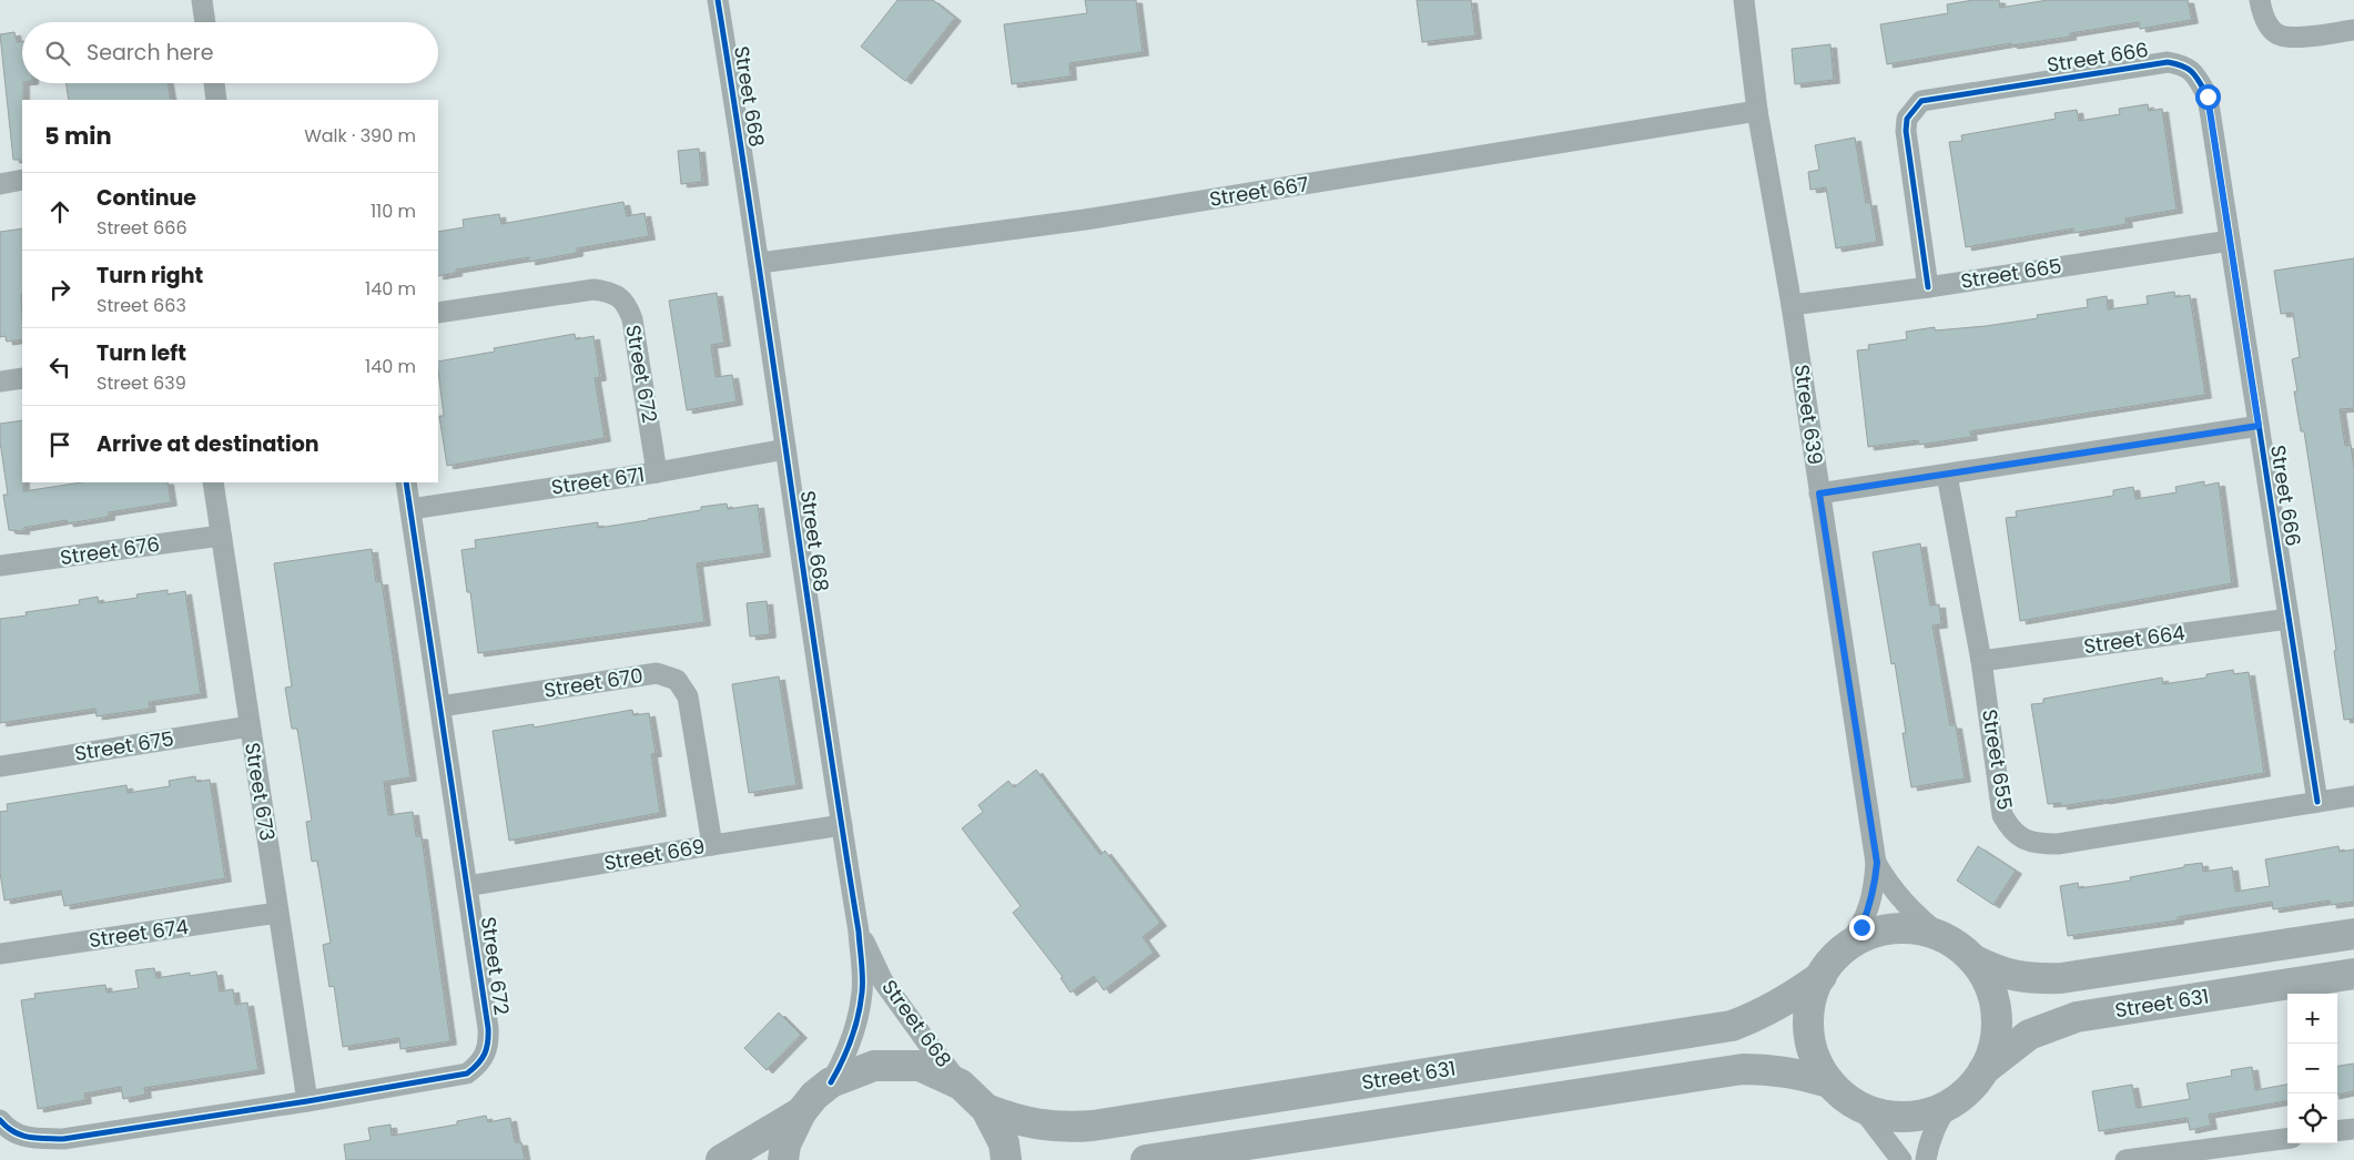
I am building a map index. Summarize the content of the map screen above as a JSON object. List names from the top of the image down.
{
  "streets": {
    "main road": ["Street 631"],
    "street": [
      "Street 666",
      "Street 668",
      "Street 667",
      "Street 665",
      "Street 672",
      "Street 639",
      "Street 671",
      "Street 676",
      "Street 664",
      "Street 670",
      "Street 675",
      "Street 655",
      "Street 673",
      "Street 669",
      "Street 674"
    ]
  },
  "crossings": [
    ["Street 666", "Street 665"],
    ["Street 666", "Street 664"],
    ["Street 666", "Street 655"],
    ["Street 668", "Street 667"],
    ["Street 668", "Street 671"],
    ["Street 668", "Street 669"],
    ["Street 667", "Street 639"],
    ["Street 665", "Street 639"],
    ["Street 672", "Street 671"],
    ["Street 672", "Street 670"],
    ["Street 672", "Street 673"],
    ["Street 672", "Street 669"],
    ["Street 639", "Street 631"],
    ["Street 676", "Street 673"],
    ["Street 664", "Street 655"],
    ["Street 670", "Street 669"],
    ["Street 675", "Street 673"],
    ["Street 673", "Street 674"]
  ],
  "page": {
    "search": "Search here",
    "heading": ["5 min", "Walk · 390 m"],
    "list": [
      ["Continue", "Street 666", "110 m"],
      ["Turn right", "Street 663", "140 m"],
      ["Turn left", "Street 639", "140 m"],
      "Arrive at destination"
    ],
    "map_buttons": ["+", "−"]
  }
}
